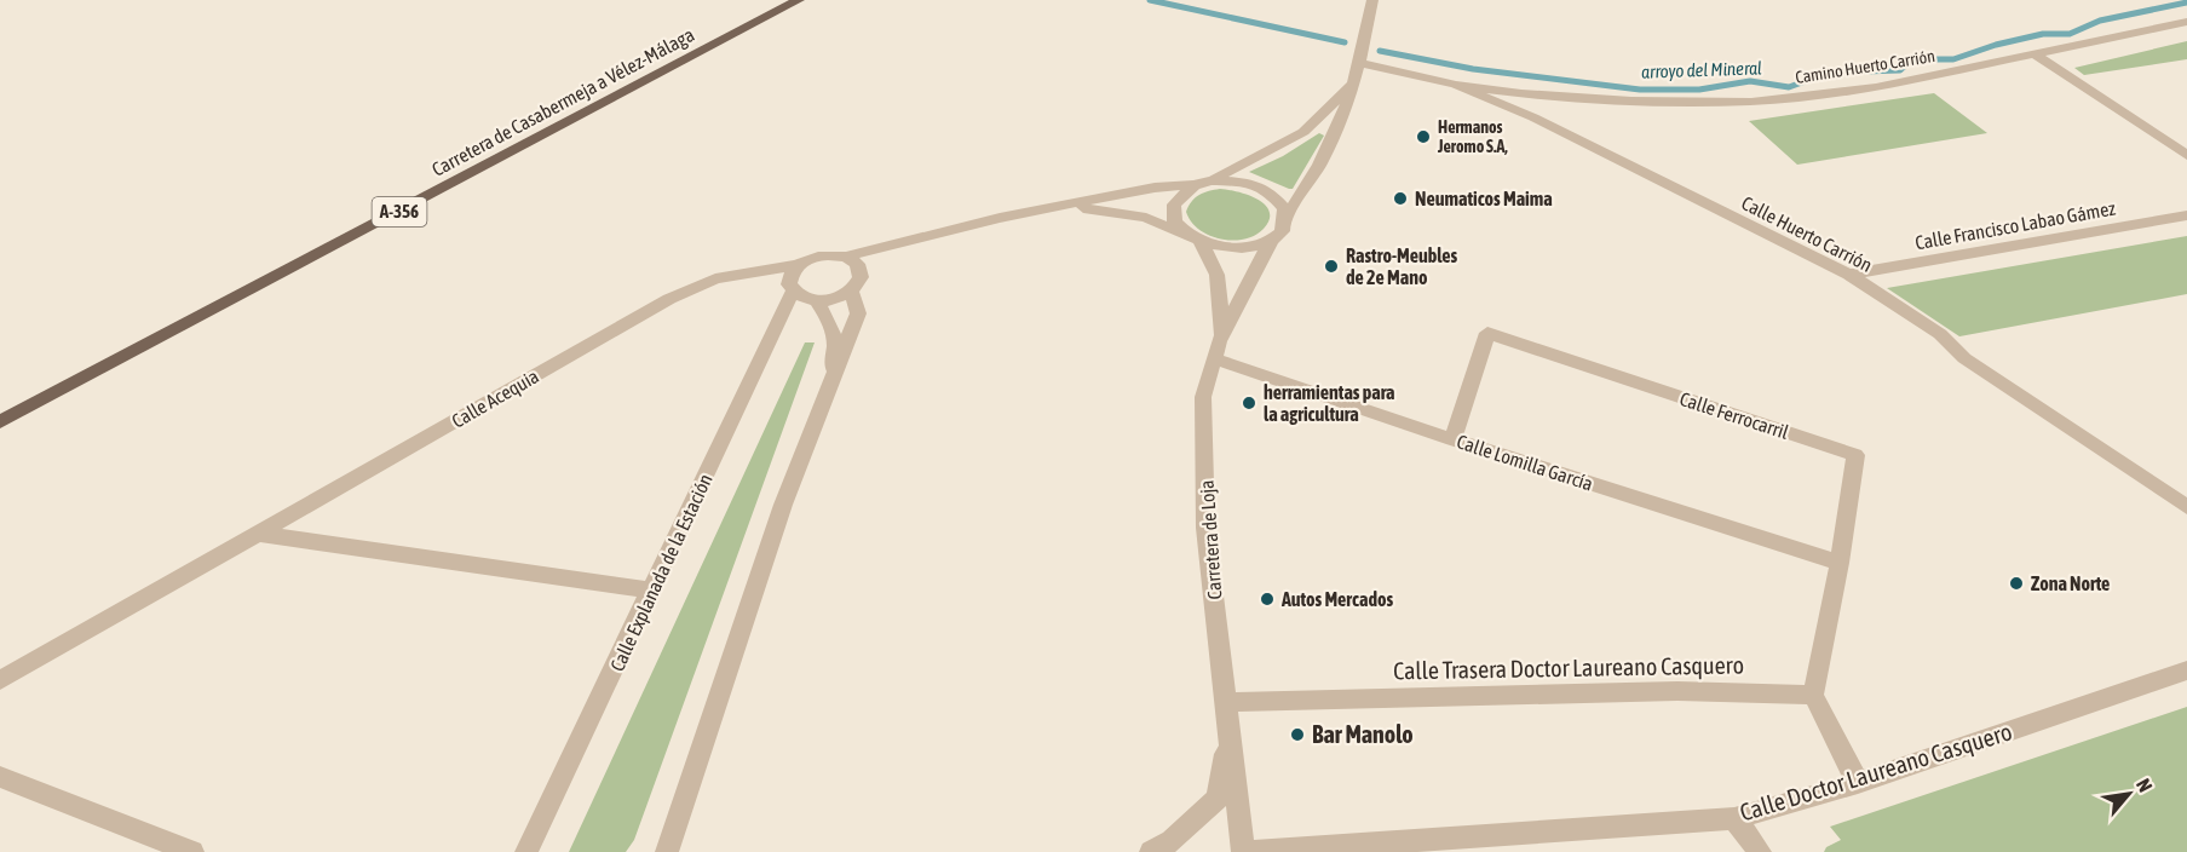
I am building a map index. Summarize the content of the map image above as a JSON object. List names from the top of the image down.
{
  "streets": {
    "main road": ["Carretera de Casabermeja a Vélez-Málaga", "A-356"],
    "street": [
      "Camino Huerto Carrión",
      "Calle Francisco Labao Gámez",
      "Calle Huerto Carrión",
      "Calle Acequia",
      "Calle Ferrocarril",
      "Calle Lomilla García",
      "Carretera de Loja",
      "Calle Explanada de la Estación",
      "Calle Trasera Doctor Laureano Casquero",
      "Calle Doctor Laureano Casquero"
    ]
  },
  "crossings": [
    ["Camino Huerto Carrión", "Calle Huerto Carrión"],
    ["Calle Francisco Labao Gámez", "Calle Huerto Carrión"],
    ["Calle Acequia", "Calle Explanada de la Estación"],
    ["Calle Ferrocarril", "Calle Lomilla García"],
    ["Calle Ferrocarril", "Calle Trasera Doctor Laureano Casquero"],
    ["Calle Lomilla García", "Carretera de Loja"],
    ["Carretera de Loja", "Calle Trasera Doctor Laureano Casquero"]
  ],
  "water": ["arroyo del Mineral"],
  "places": [
    "Hermanos Jeromo S.A,",
    "Neumaticos Maima",
    "Rastro-Meubles de 2e Mano",
    "herramientas para la agricultura",
    "Zona Norte",
    "Autos Mercados",
    "Bar Manolo"
  ],
  "north": "top right"
}
